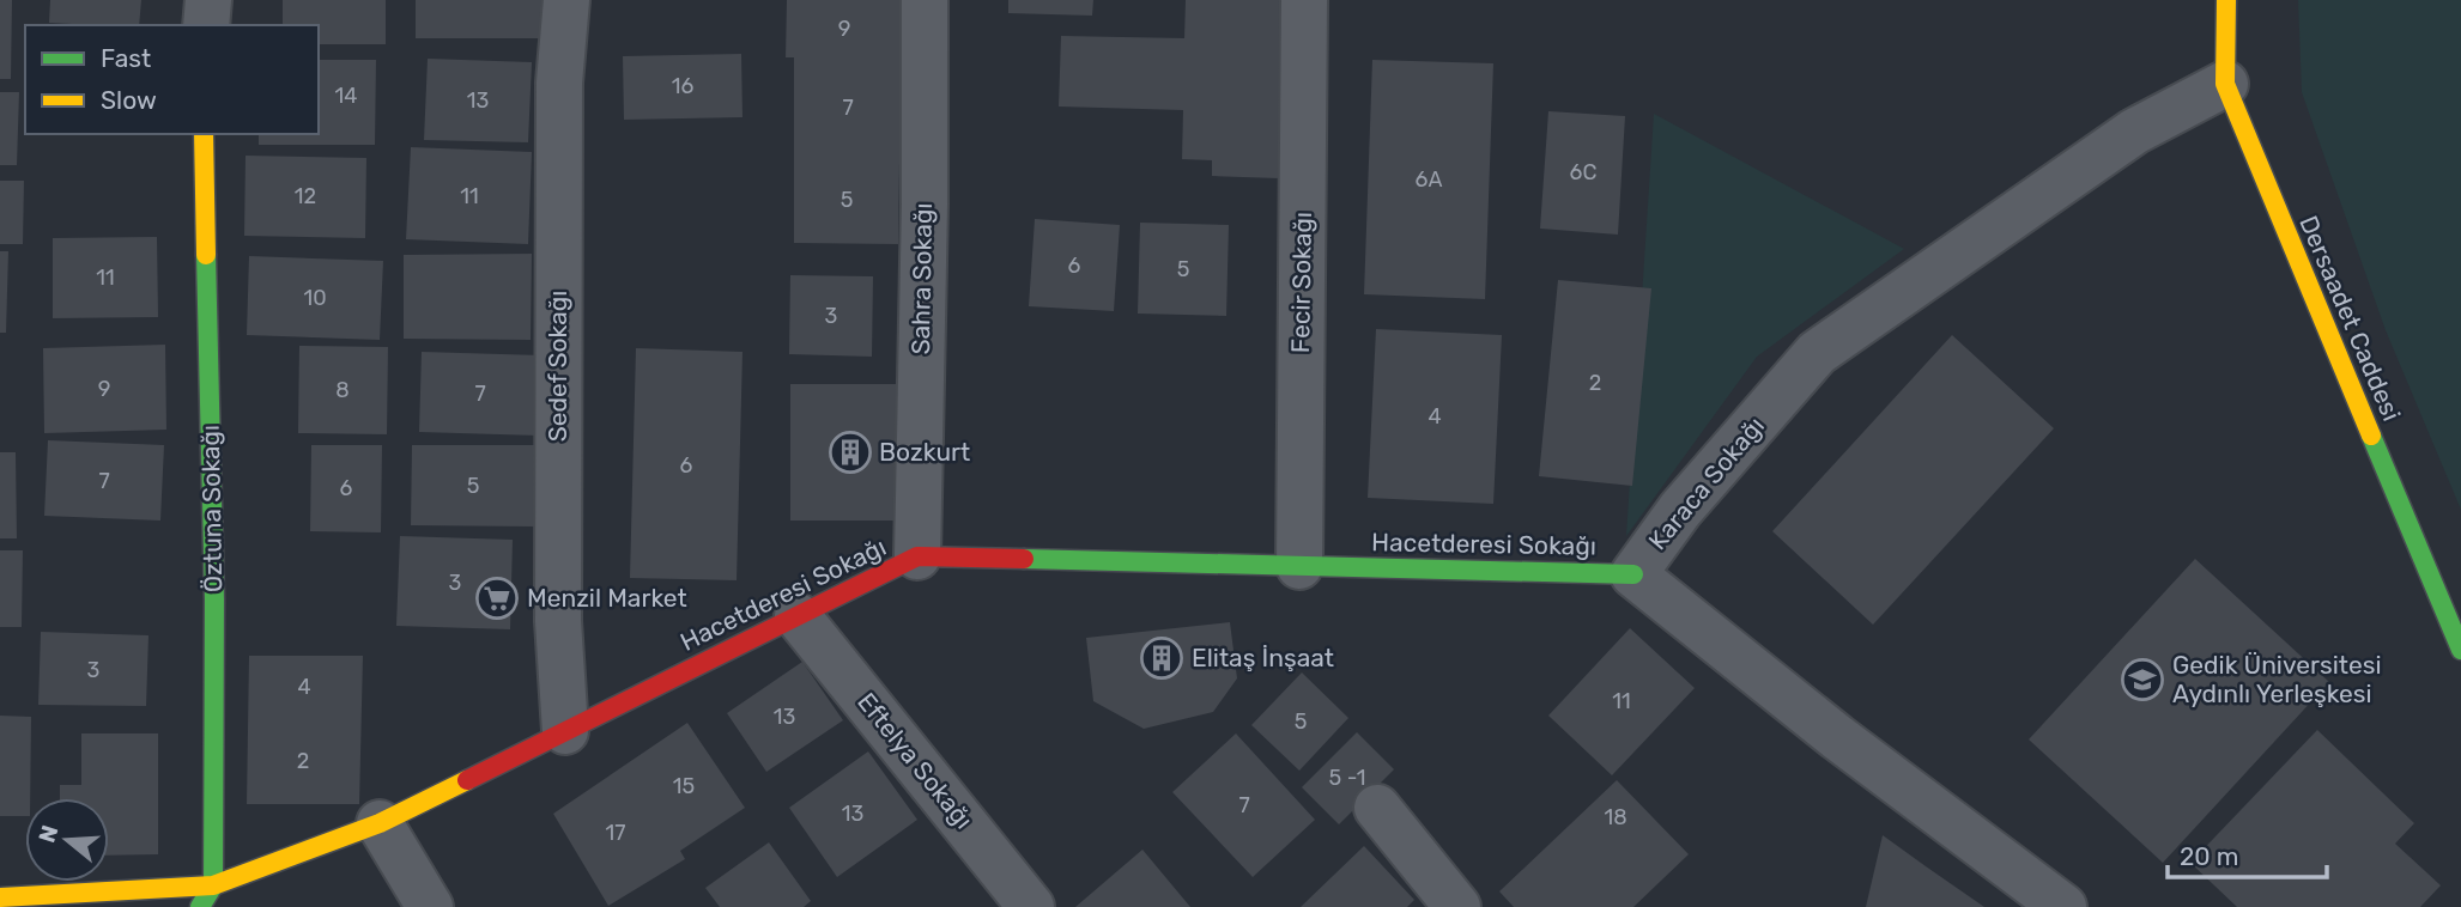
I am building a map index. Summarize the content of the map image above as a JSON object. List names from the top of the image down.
{
  "streets": {
    "street": [
      "Sahra Sokağı",
      "Fecir Sokağı",
      "Dersaadet Caddesi",
      "Sedef Sokağı",
      "Karaca Sokağı",
      "Öztuna Sokağı",
      "Hacetderesi Sokağı",
      "Eftelya Sokağı"
    ]
  },
  "crossings": [
    ["Sahra Sokağı", "Hacetderesi Sokağı"],
    ["Fecir Sokağı", "Hacetderesi Sokağı"],
    ["Dersaadet Caddesi", "Karaca Sokağı"],
    ["Sedef Sokağı", "Hacetderesi Sokağı"],
    ["Karaca Sokağı", "Hacetderesi Sokağı"],
    ["Öztuna Sokağı", "Hacetderesi Sokağı"],
    ["Hacetderesi Sokağı", "Eftelya Sokağı"]
  ],
  "places": {
    "building": ["Bozkurt", "Elitaş İnşaat"],
    "supermarket": ["Menzil Market"],
    "school or university": ["Gedik Üniversitesi Aydınlı Yerleşkesi"]
  },
  "house_numbers": [
    "9",
    "16",
    "14",
    "13",
    "7",
    "6C",
    "6A",
    "12",
    "11",
    "5",
    "6",
    "5",
    "11",
    "10",
    "3",
    "2",
    "9",
    "8",
    "7",
    "4",
    "6",
    "7",
    "5",
    "6",
    "3",
    "3",
    "4",
    "11",
    "13",
    "5",
    "2",
    "5 -1",
    "15",
    "7",
    "13",
    "18",
    "17"
  ],
  "legend": ["Fast", "Slow"],
  "scale_bar": "20 m",
  "north": "left"
}
